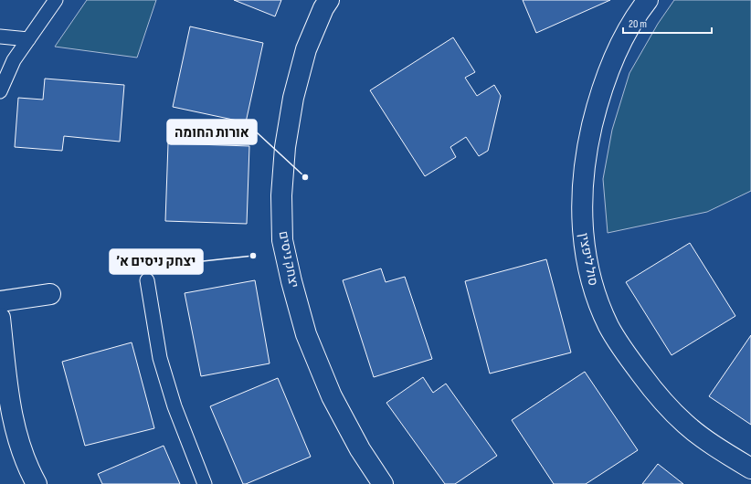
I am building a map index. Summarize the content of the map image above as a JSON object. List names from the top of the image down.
{
  "streets": {
    "street": ["יצחק ניסים", "סול ליפצין"]
  },
  "places": ["אורות החומה", "יצחק ניסים א׳"],
  "scale_bar": "20 m"
}
